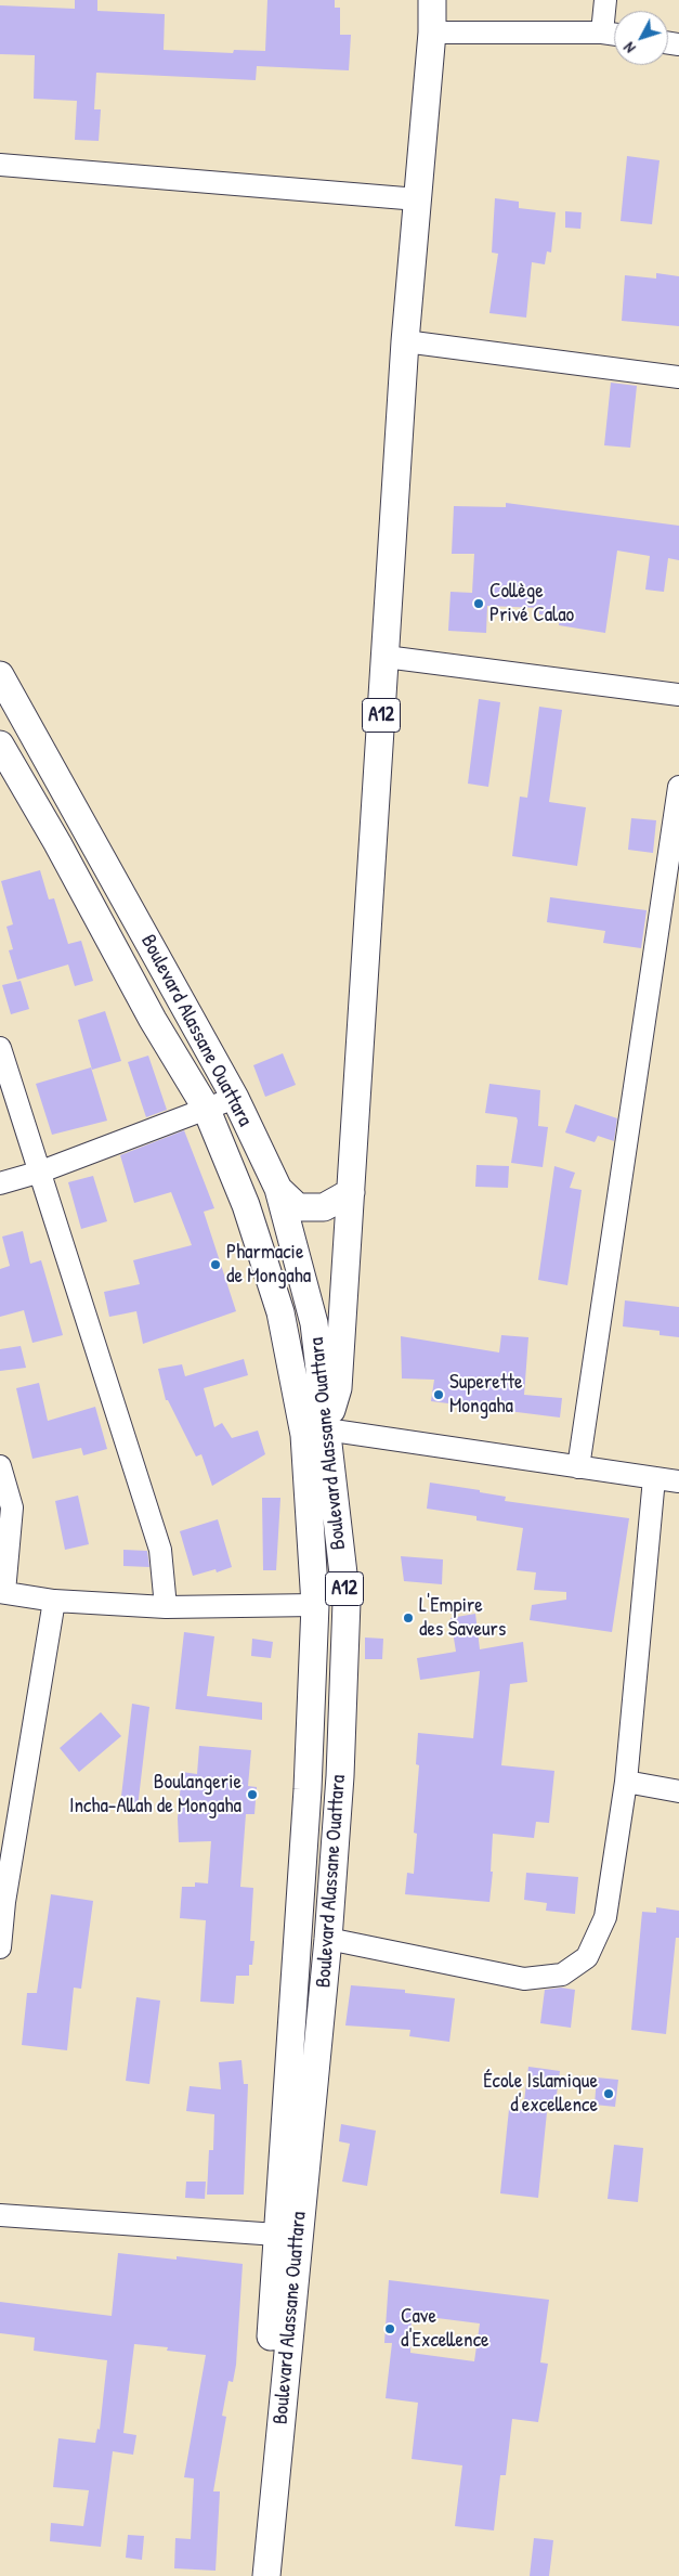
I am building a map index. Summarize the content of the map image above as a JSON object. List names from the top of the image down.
{
  "streets": {
    "main road": ["A12", "Boulevard Alassane Ouattara"]
  },
  "crossings": [
    ["A12", "Boulevard Alassane Ouattara"]
  ],
  "places": [
    "Collège Privé Calao",
    "Pharmacie de Mongaha",
    "Superette Mongaha",
    "L'Empire des Saveurs",
    "Boulangerie Incha-Allah de Mongaha",
    "École Islamique d'excellence",
    "Cave d'Excellence"
  ],
  "north": "bottom left"
}
